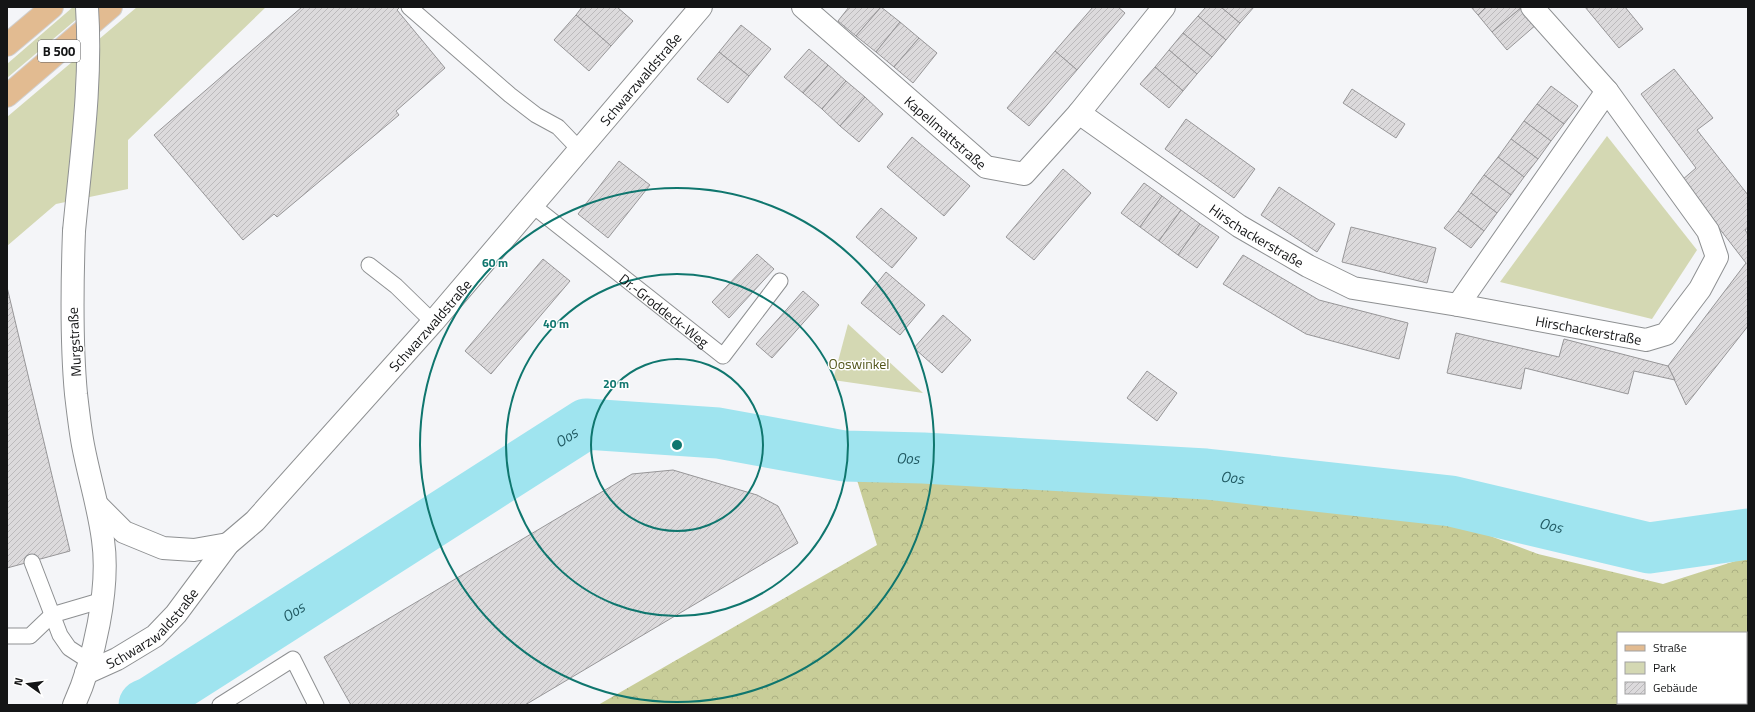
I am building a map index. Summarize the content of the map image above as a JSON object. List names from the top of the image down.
{
  "streets": {
    "main road": ["B 500"],
    "street": [
      "Schwarzwaldstraße",
      "Kapellmattstraße",
      "Hirschackerstraße",
      "Murgstraße"
    ],
    "lane": ["Dr.-Groddeck-Weg"]
  },
  "crossings": [
    ["Schwarzwaldstraße", "Dr.-Groddeck-Weg"],
    ["Schwarzwaldstraße", "Murgstraße"],
    ["Kapellmattstraße", "Hirschackerstraße"]
  ],
  "water": ["Oos"],
  "parks": ["Ooswinkel"],
  "legend": ["Straße", "Park", "Gebäude"],
  "north": "left",
  "rings": ["60 m", "40 m", "20 m"]
}
